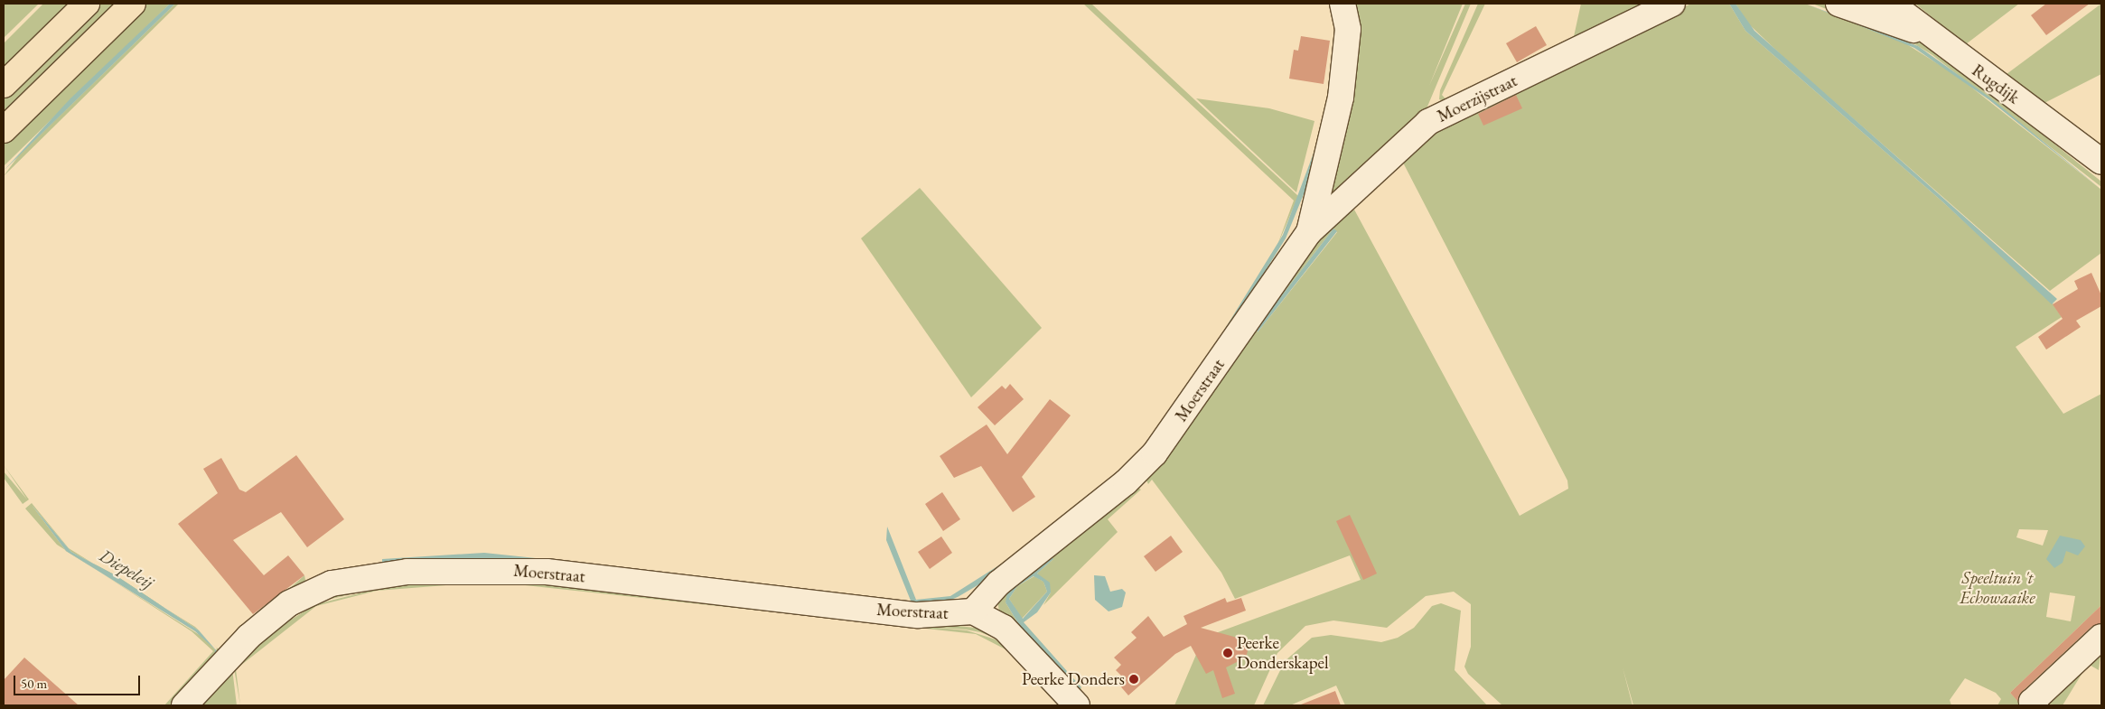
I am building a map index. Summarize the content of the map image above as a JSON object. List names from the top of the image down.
{
  "streets": {
    "street": ["Rugdijk", "Moerzijstraat", "Moerstraat"]
  },
  "crossings": [
    ["Moerzijstraat", "Moerstraat"]
  ],
  "water": ["Diepeleij"],
  "parks": ["Speeltuin 't Echowaaike"],
  "places": ["Peerke Donderskapel", "Peerke Donders"],
  "scale_bar": "50 m"
}
